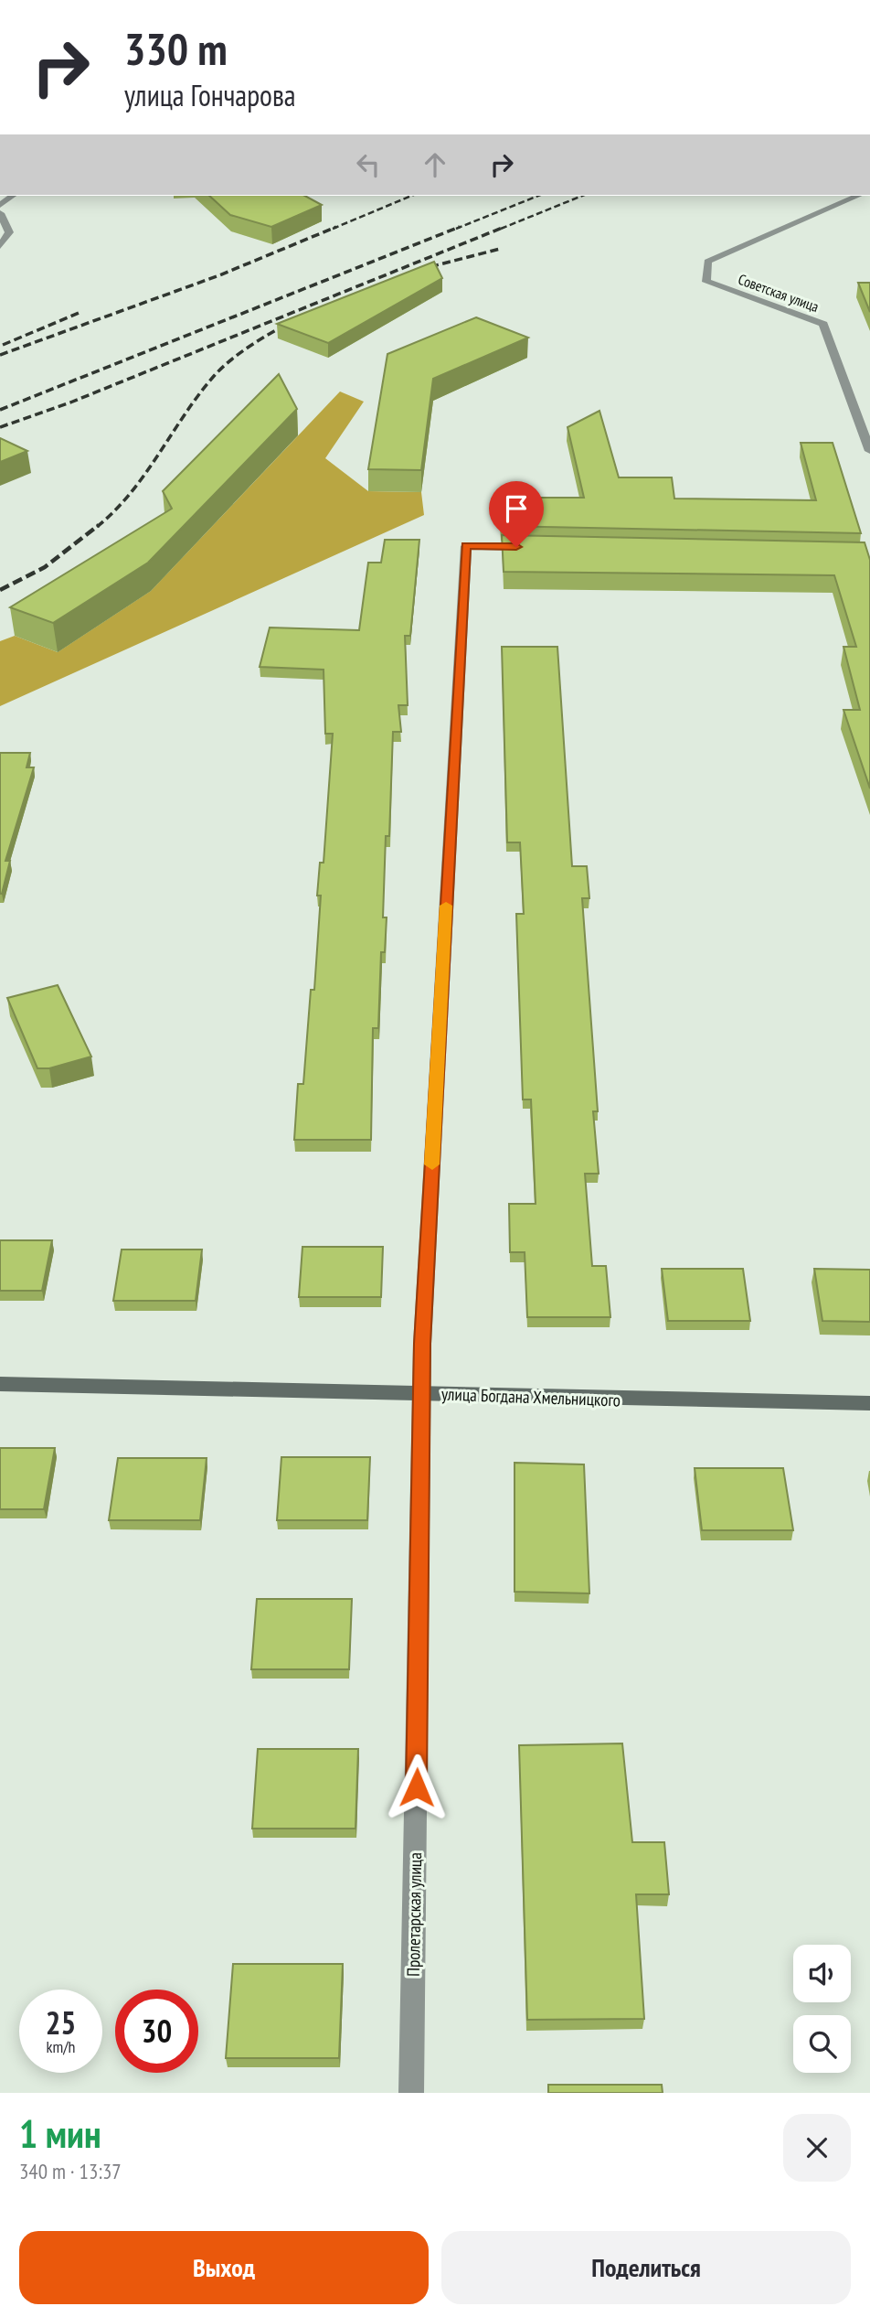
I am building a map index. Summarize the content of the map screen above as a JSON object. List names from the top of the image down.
{
  "streets": {
    "main road": ["улица Богдана Хмельницкого"],
    "street": ["Советская улица", "Пролетарская улица"]
  },
  "crossings": [
    ["улица Богдана Хмельницкого", "Пролетарская улица"]
  ],
  "page": {
    "turn": ["330 m", "улица Гончарова"],
    "speed": "25 km/h",
    "limit": "30",
    "heading": ["1 мин", "340 m · 13:37"],
    "buttons": ["Выход", "Поделиться"]
  }
}
